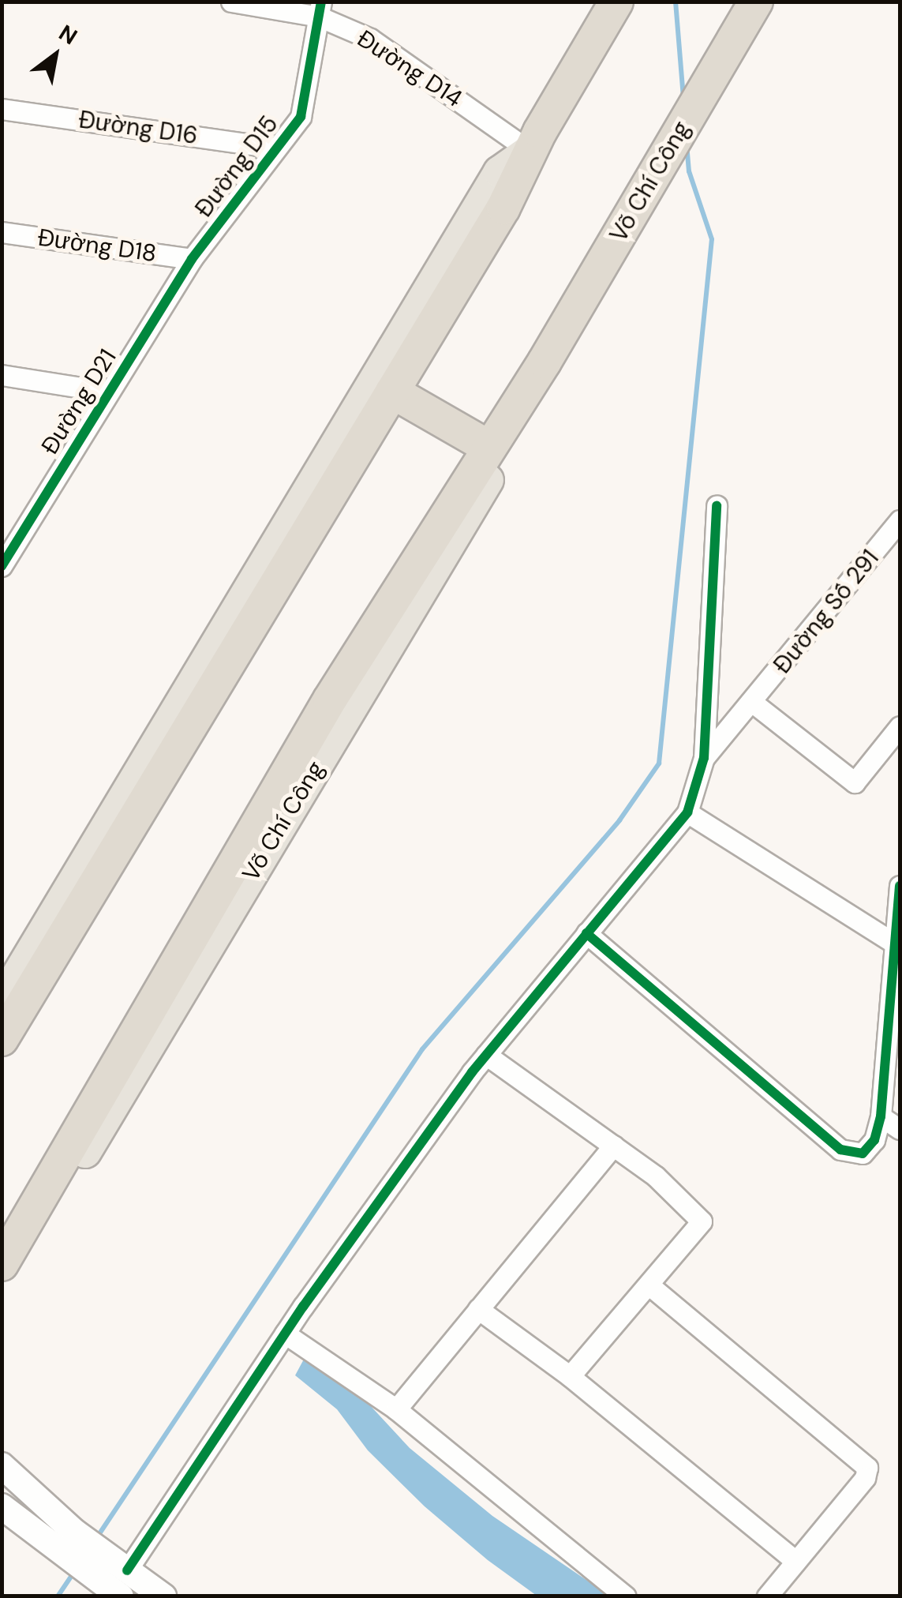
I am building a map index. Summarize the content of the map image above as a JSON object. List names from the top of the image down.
{
  "streets": {
    "highway": ["Võ Chí Công"],
    "street": [
      "Đường D14",
      "Đường D16",
      "Đường D15",
      "Đường D18",
      "Đường D21",
      "Đường Số 291"
    ]
  },
  "crossings": [
    ["Đường D14", "Đường D15"],
    ["Đường D16", "Đường D15"],
    ["Đường D15", "Đường D18"],
    ["Đường D15", "Đường D21"],
    ["Đường D18", "Đường D21"]
  ],
  "north": "top right"
}
